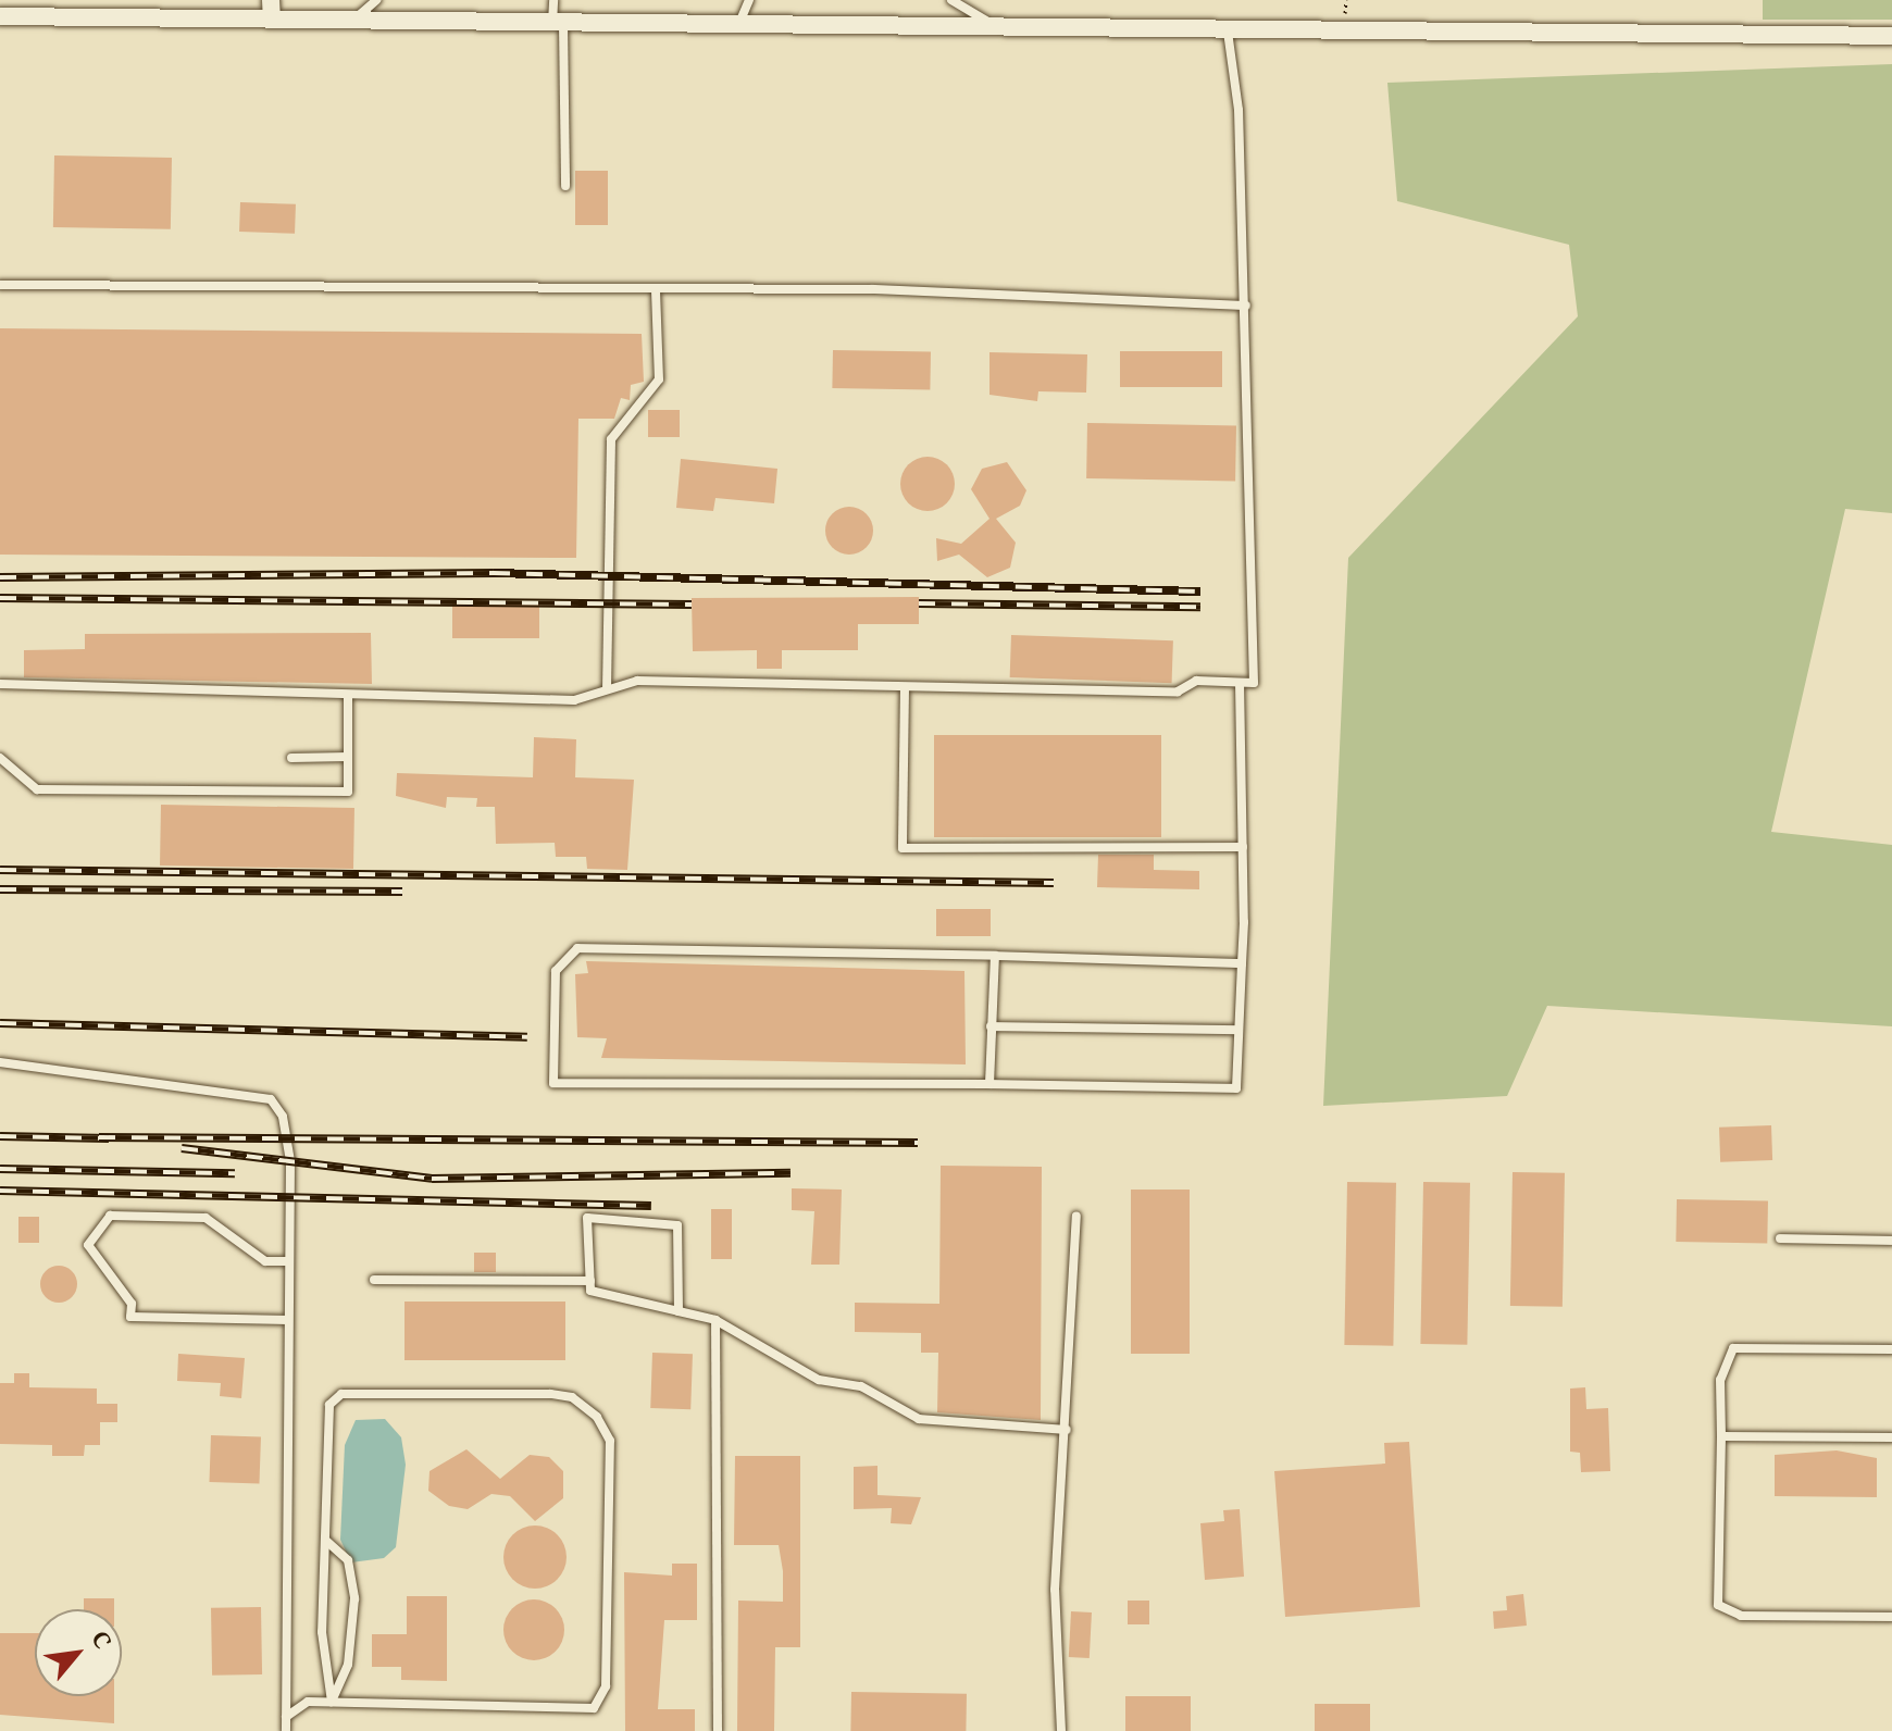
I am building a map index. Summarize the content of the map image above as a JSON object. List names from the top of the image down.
{
  "north": "top right"
}
